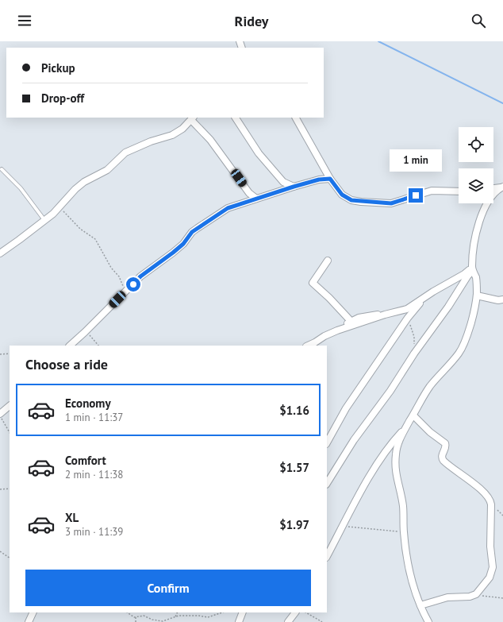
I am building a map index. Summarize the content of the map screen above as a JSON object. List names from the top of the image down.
{
  "page": {
    "header": "Ridey",
    "banner": ["Pickup", "Drop-off"],
    "bubble": "1 min",
    "heading": "Choose a ride",
    "list": [
      {
        "name": "Economy",
        "note": "1 min · 11:37",
        "value": "$1.16"
      },
      {
        "name": "Comfort",
        "note": "2 min · 11:38",
        "value": "$1.57"
      },
      {
        "name": "XL",
        "note": "3 min · 11:39",
        "value": "$1.97"
      }
    ],
    "buttons": "Confirm"
  }
}
